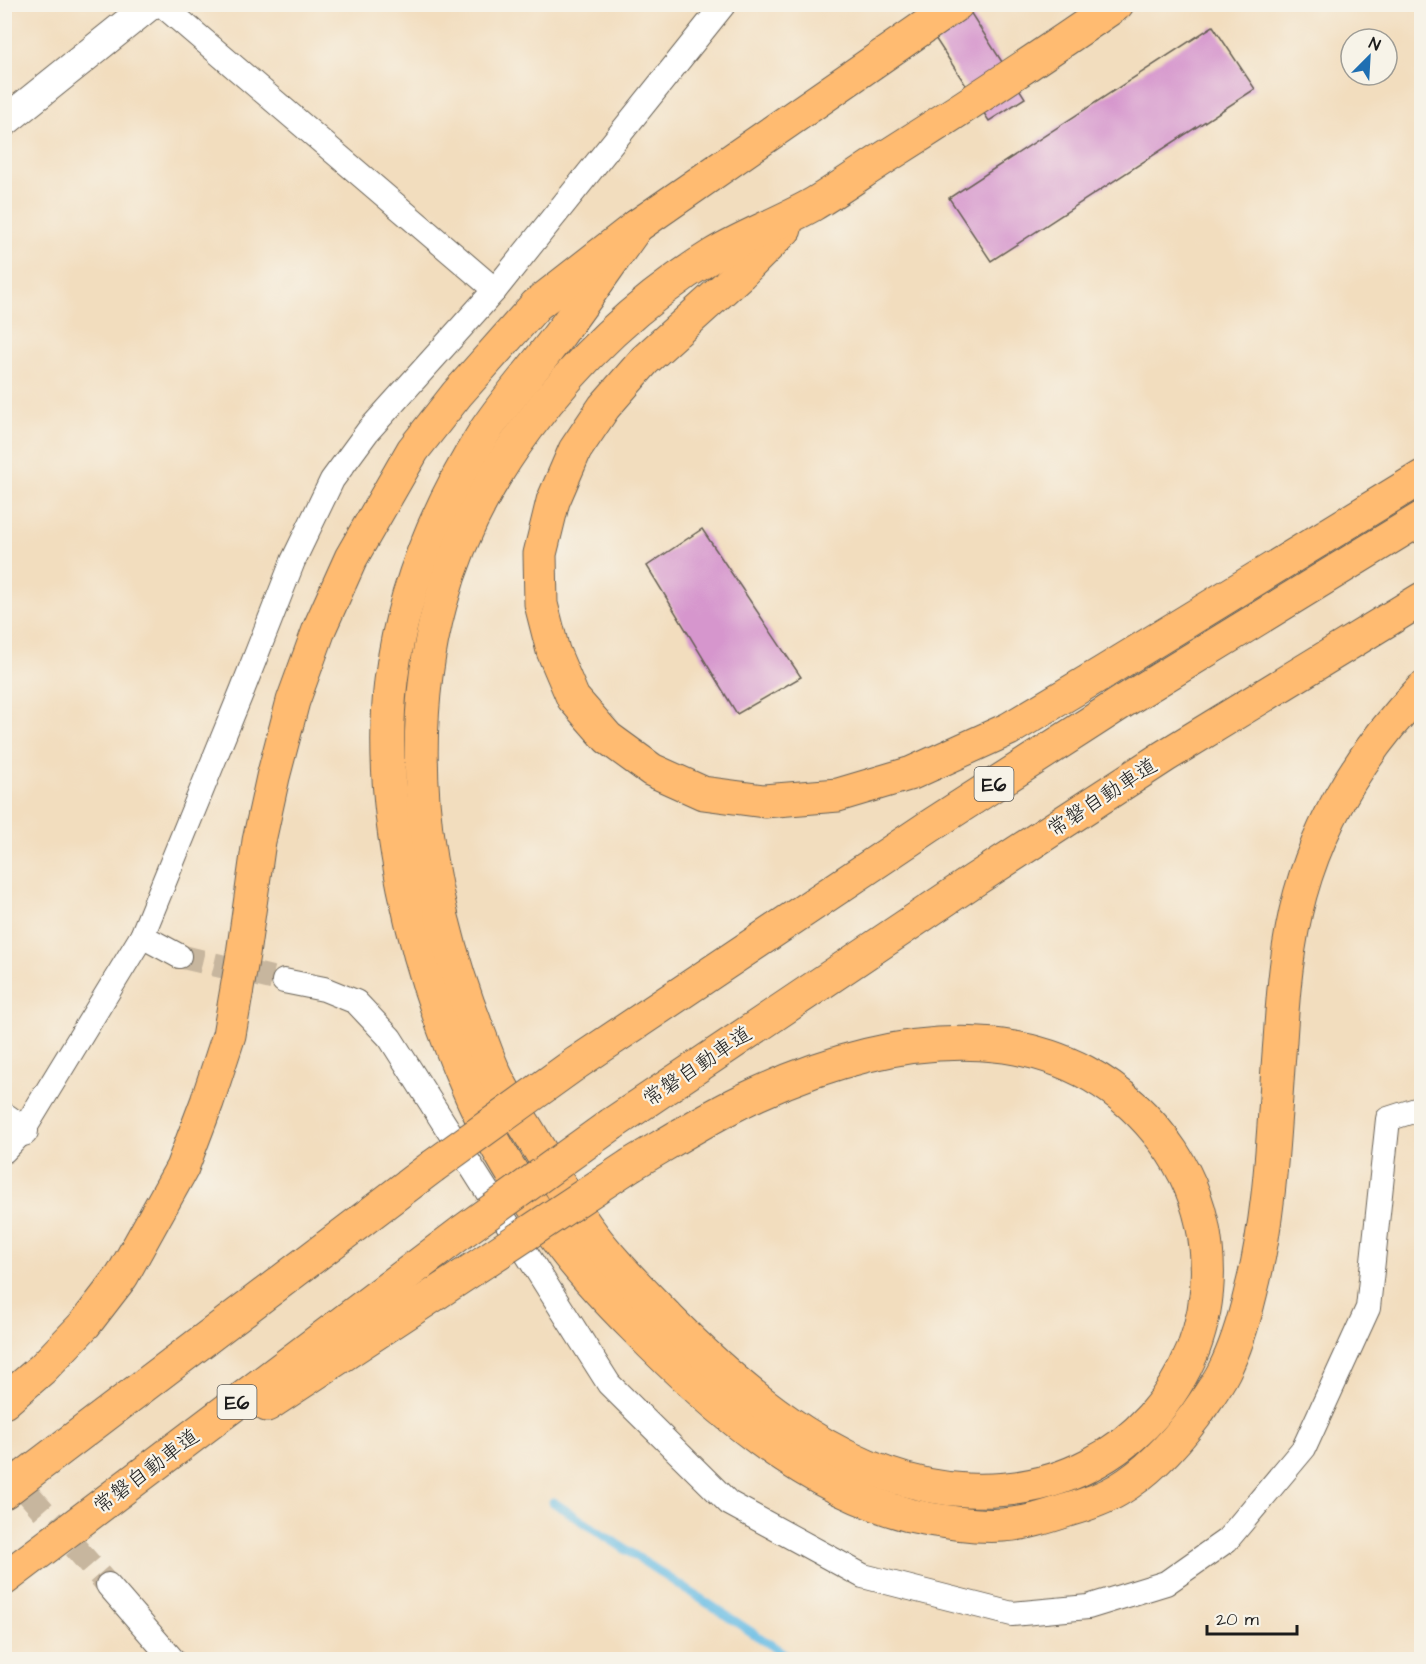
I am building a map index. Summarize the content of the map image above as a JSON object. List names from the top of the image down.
{
  "streets": {
    "highway": ["E6", "常磐自動車道"]
  },
  "scale_bar": "20 m",
  "north": "top right"
}
